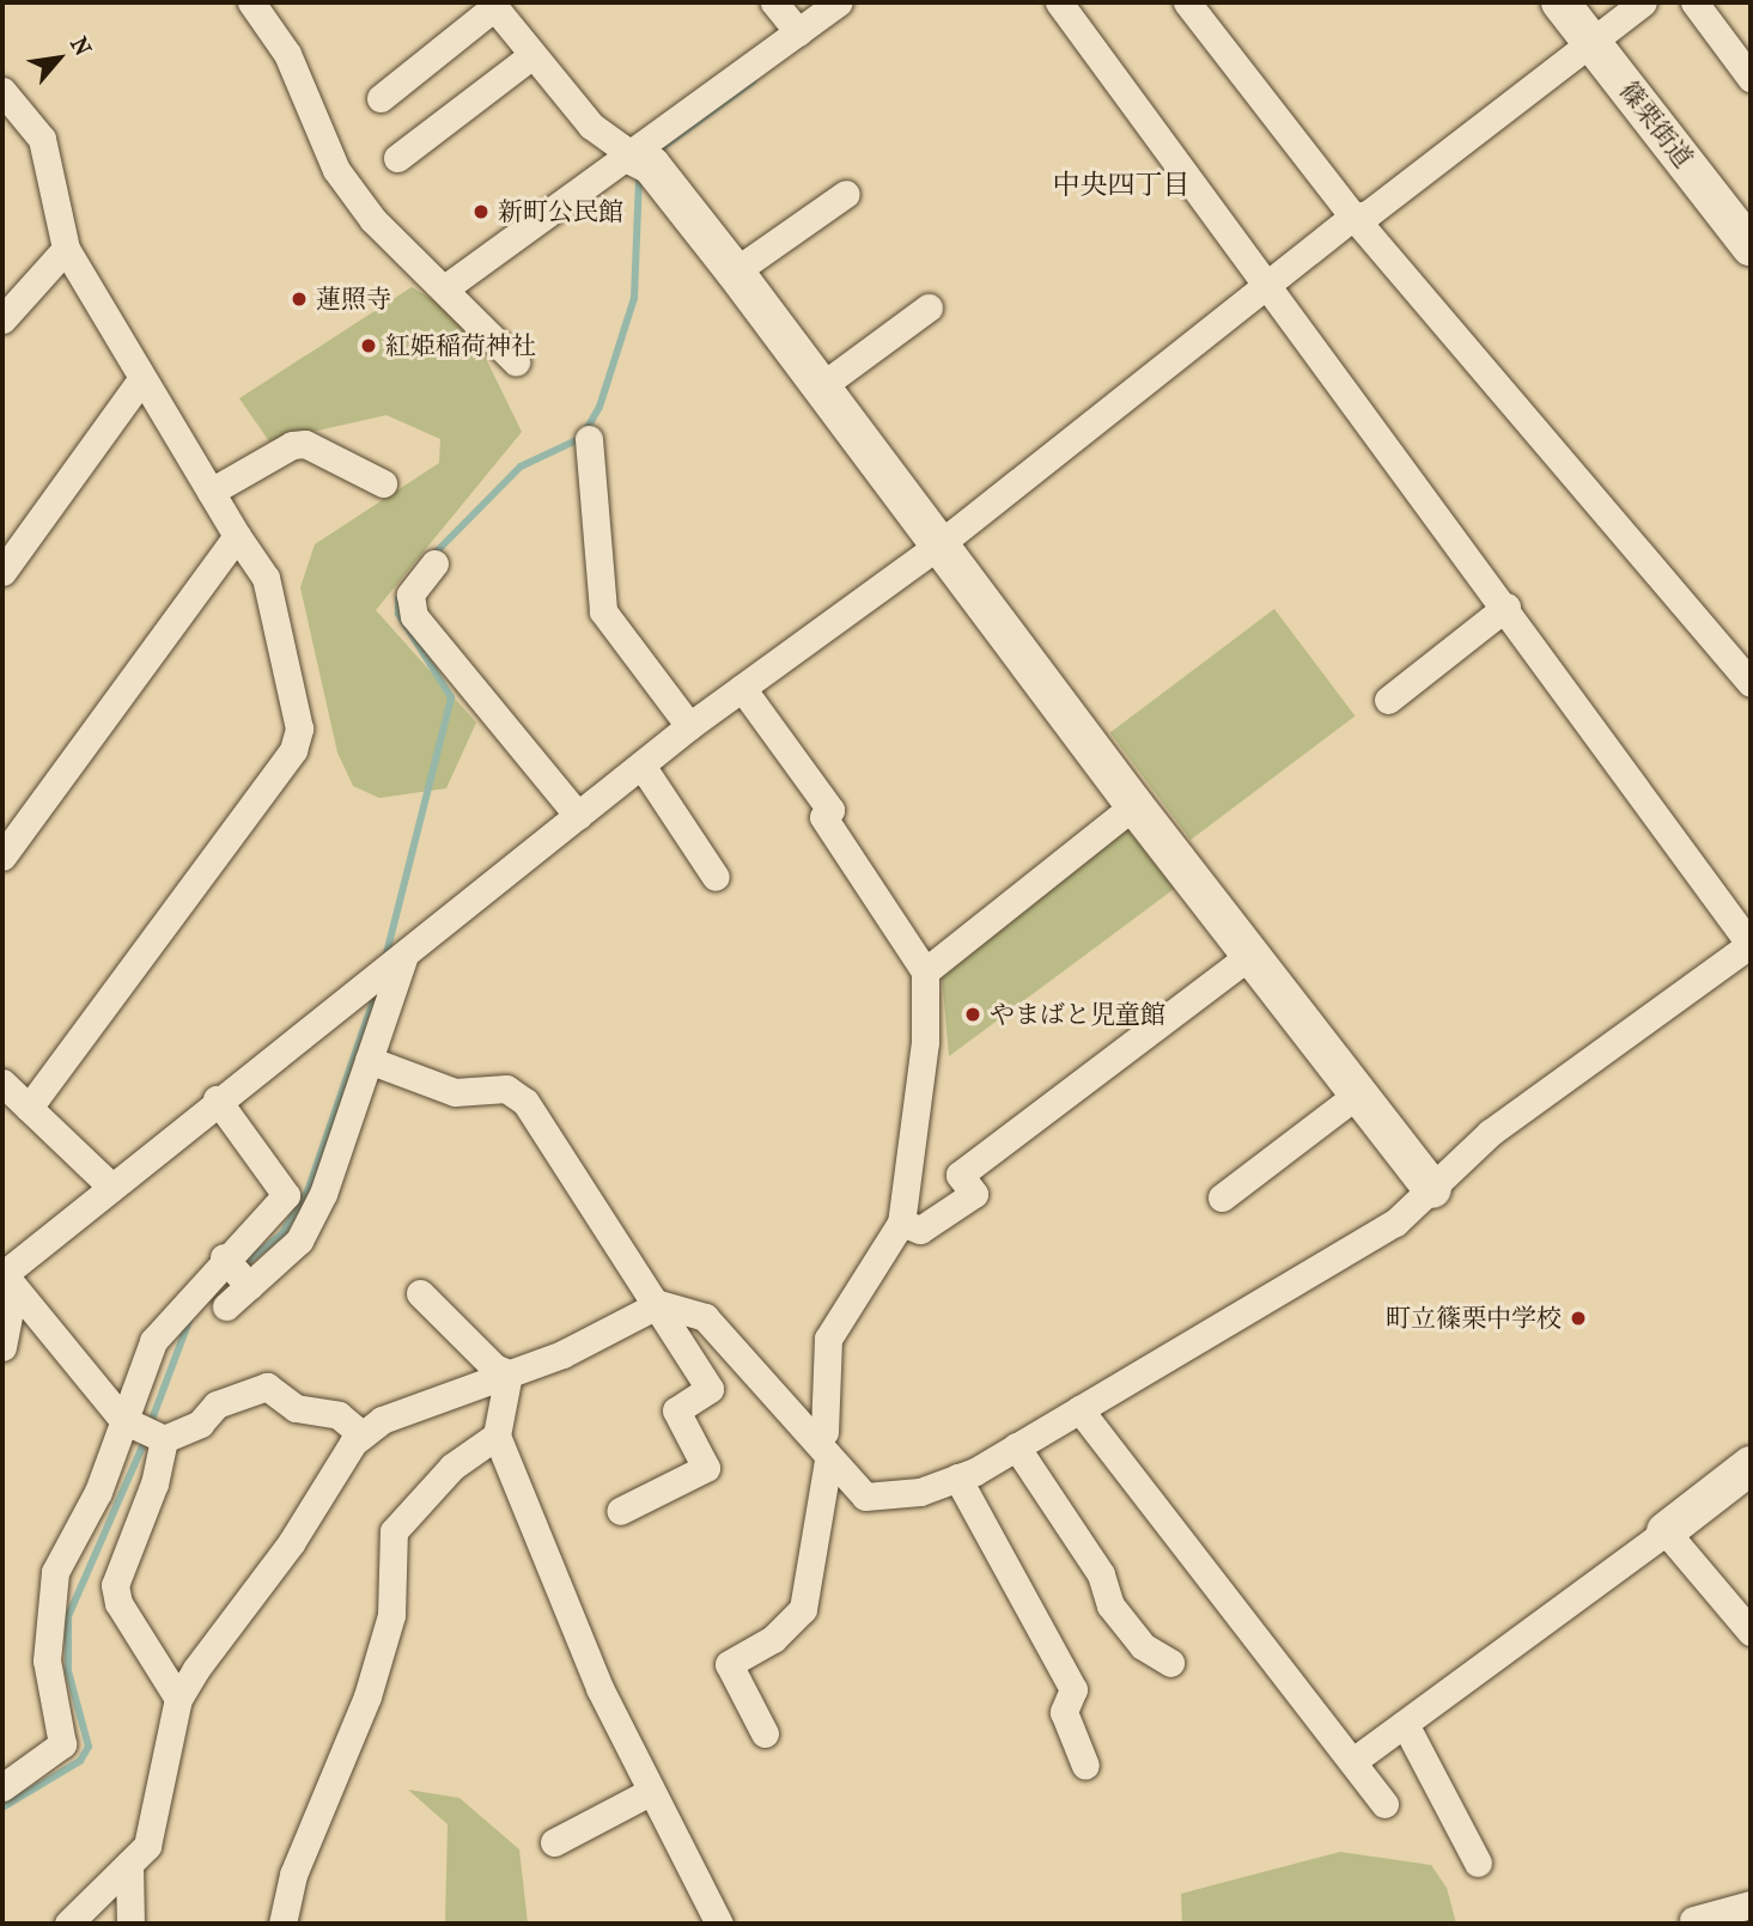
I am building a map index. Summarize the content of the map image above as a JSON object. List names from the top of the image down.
{
  "streets": {
    "street": ["篠栗街道"]
  },
  "districts": ["中央四丁目"],
  "places": [
    "新町公民館",
    "蓮照寺",
    "紅姫稲荷神社",
    "やまばと児童館",
    "町立篠栗中学校"
  ],
  "north": "top right"
}
